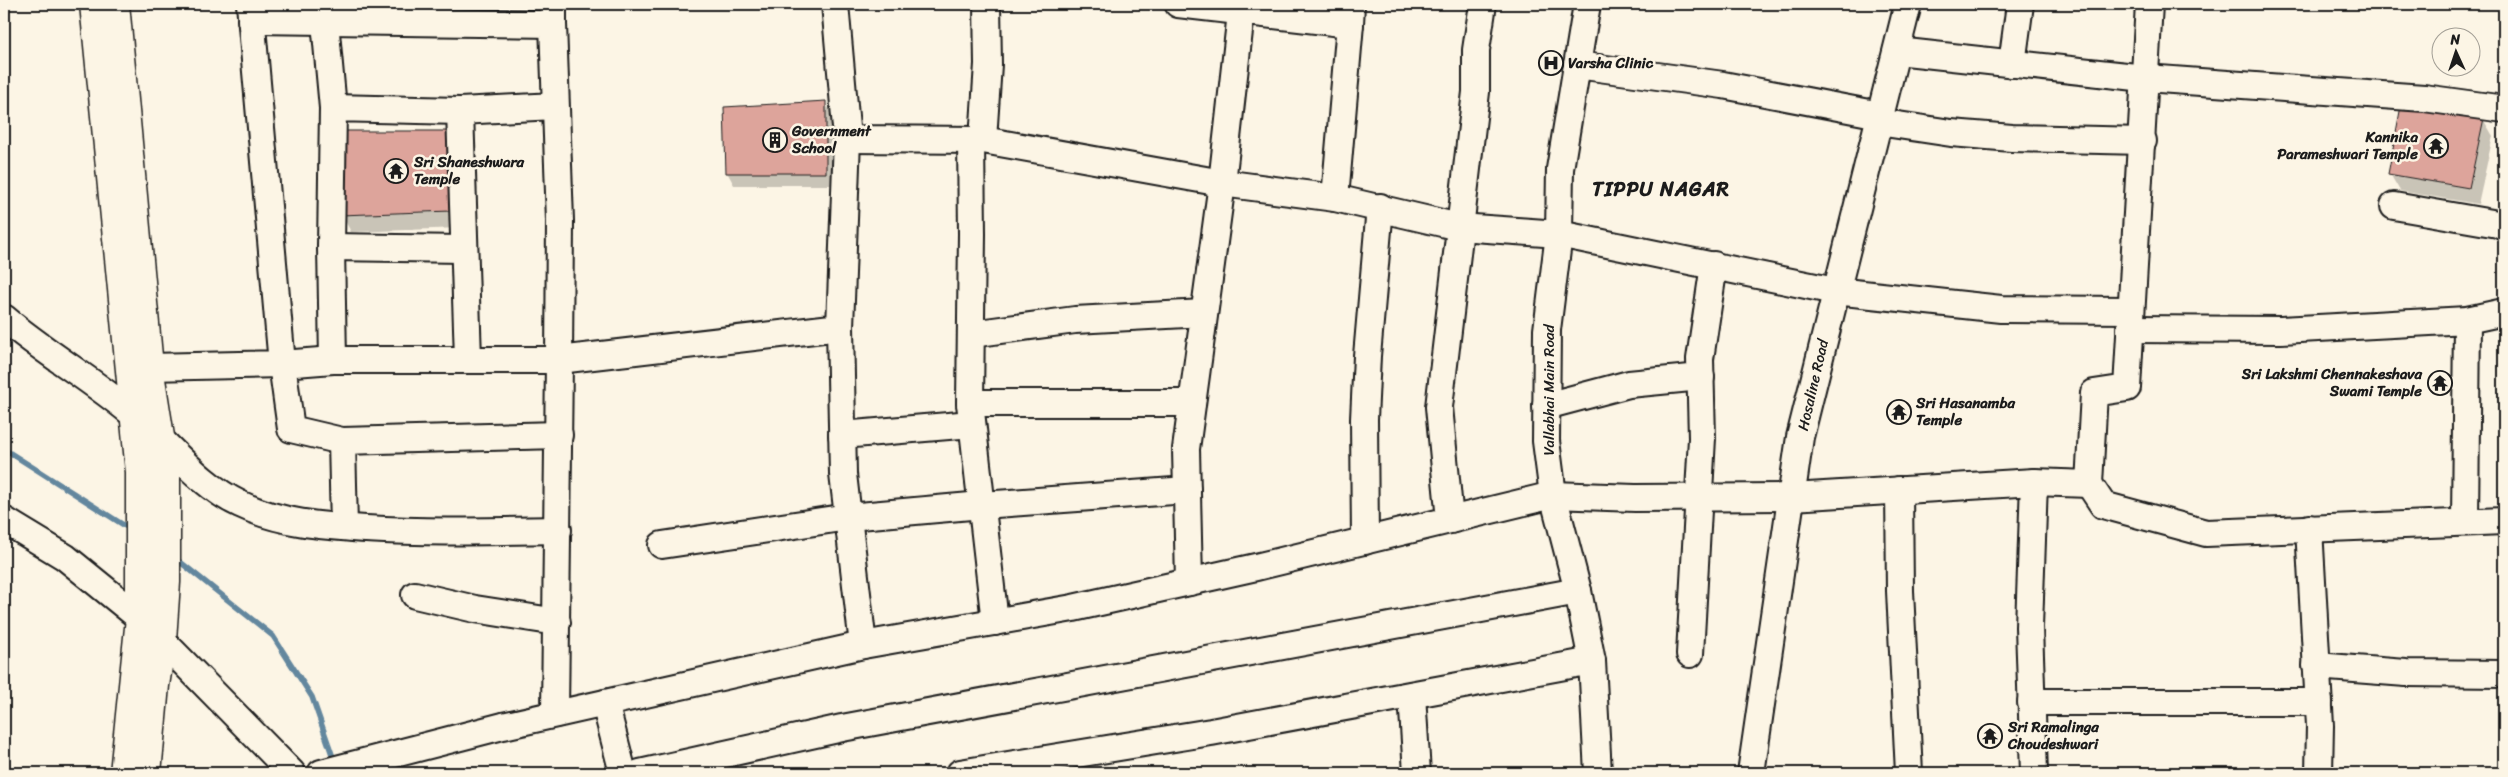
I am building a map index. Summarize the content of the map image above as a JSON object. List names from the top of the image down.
{
  "streets": {
    "street": ["Hosaline Road", "Vallabhai Main Road"]
  },
  "districts": ["TIPPU NAGAR"],
  "places": {
    "hospital": ["Varsha Clinic"],
    "building": ["Government School"],
    "temple": [
      "Kannika Parameshwari Temple",
      "Sri Shaneshwara Temple",
      "Sri Lakshmi Chennakeshava Swami Temple",
      "Sri Hasanamba Temple",
      "Sri Ramalinga Choudeshwari"
    ]
  },
  "north": "top"
}
